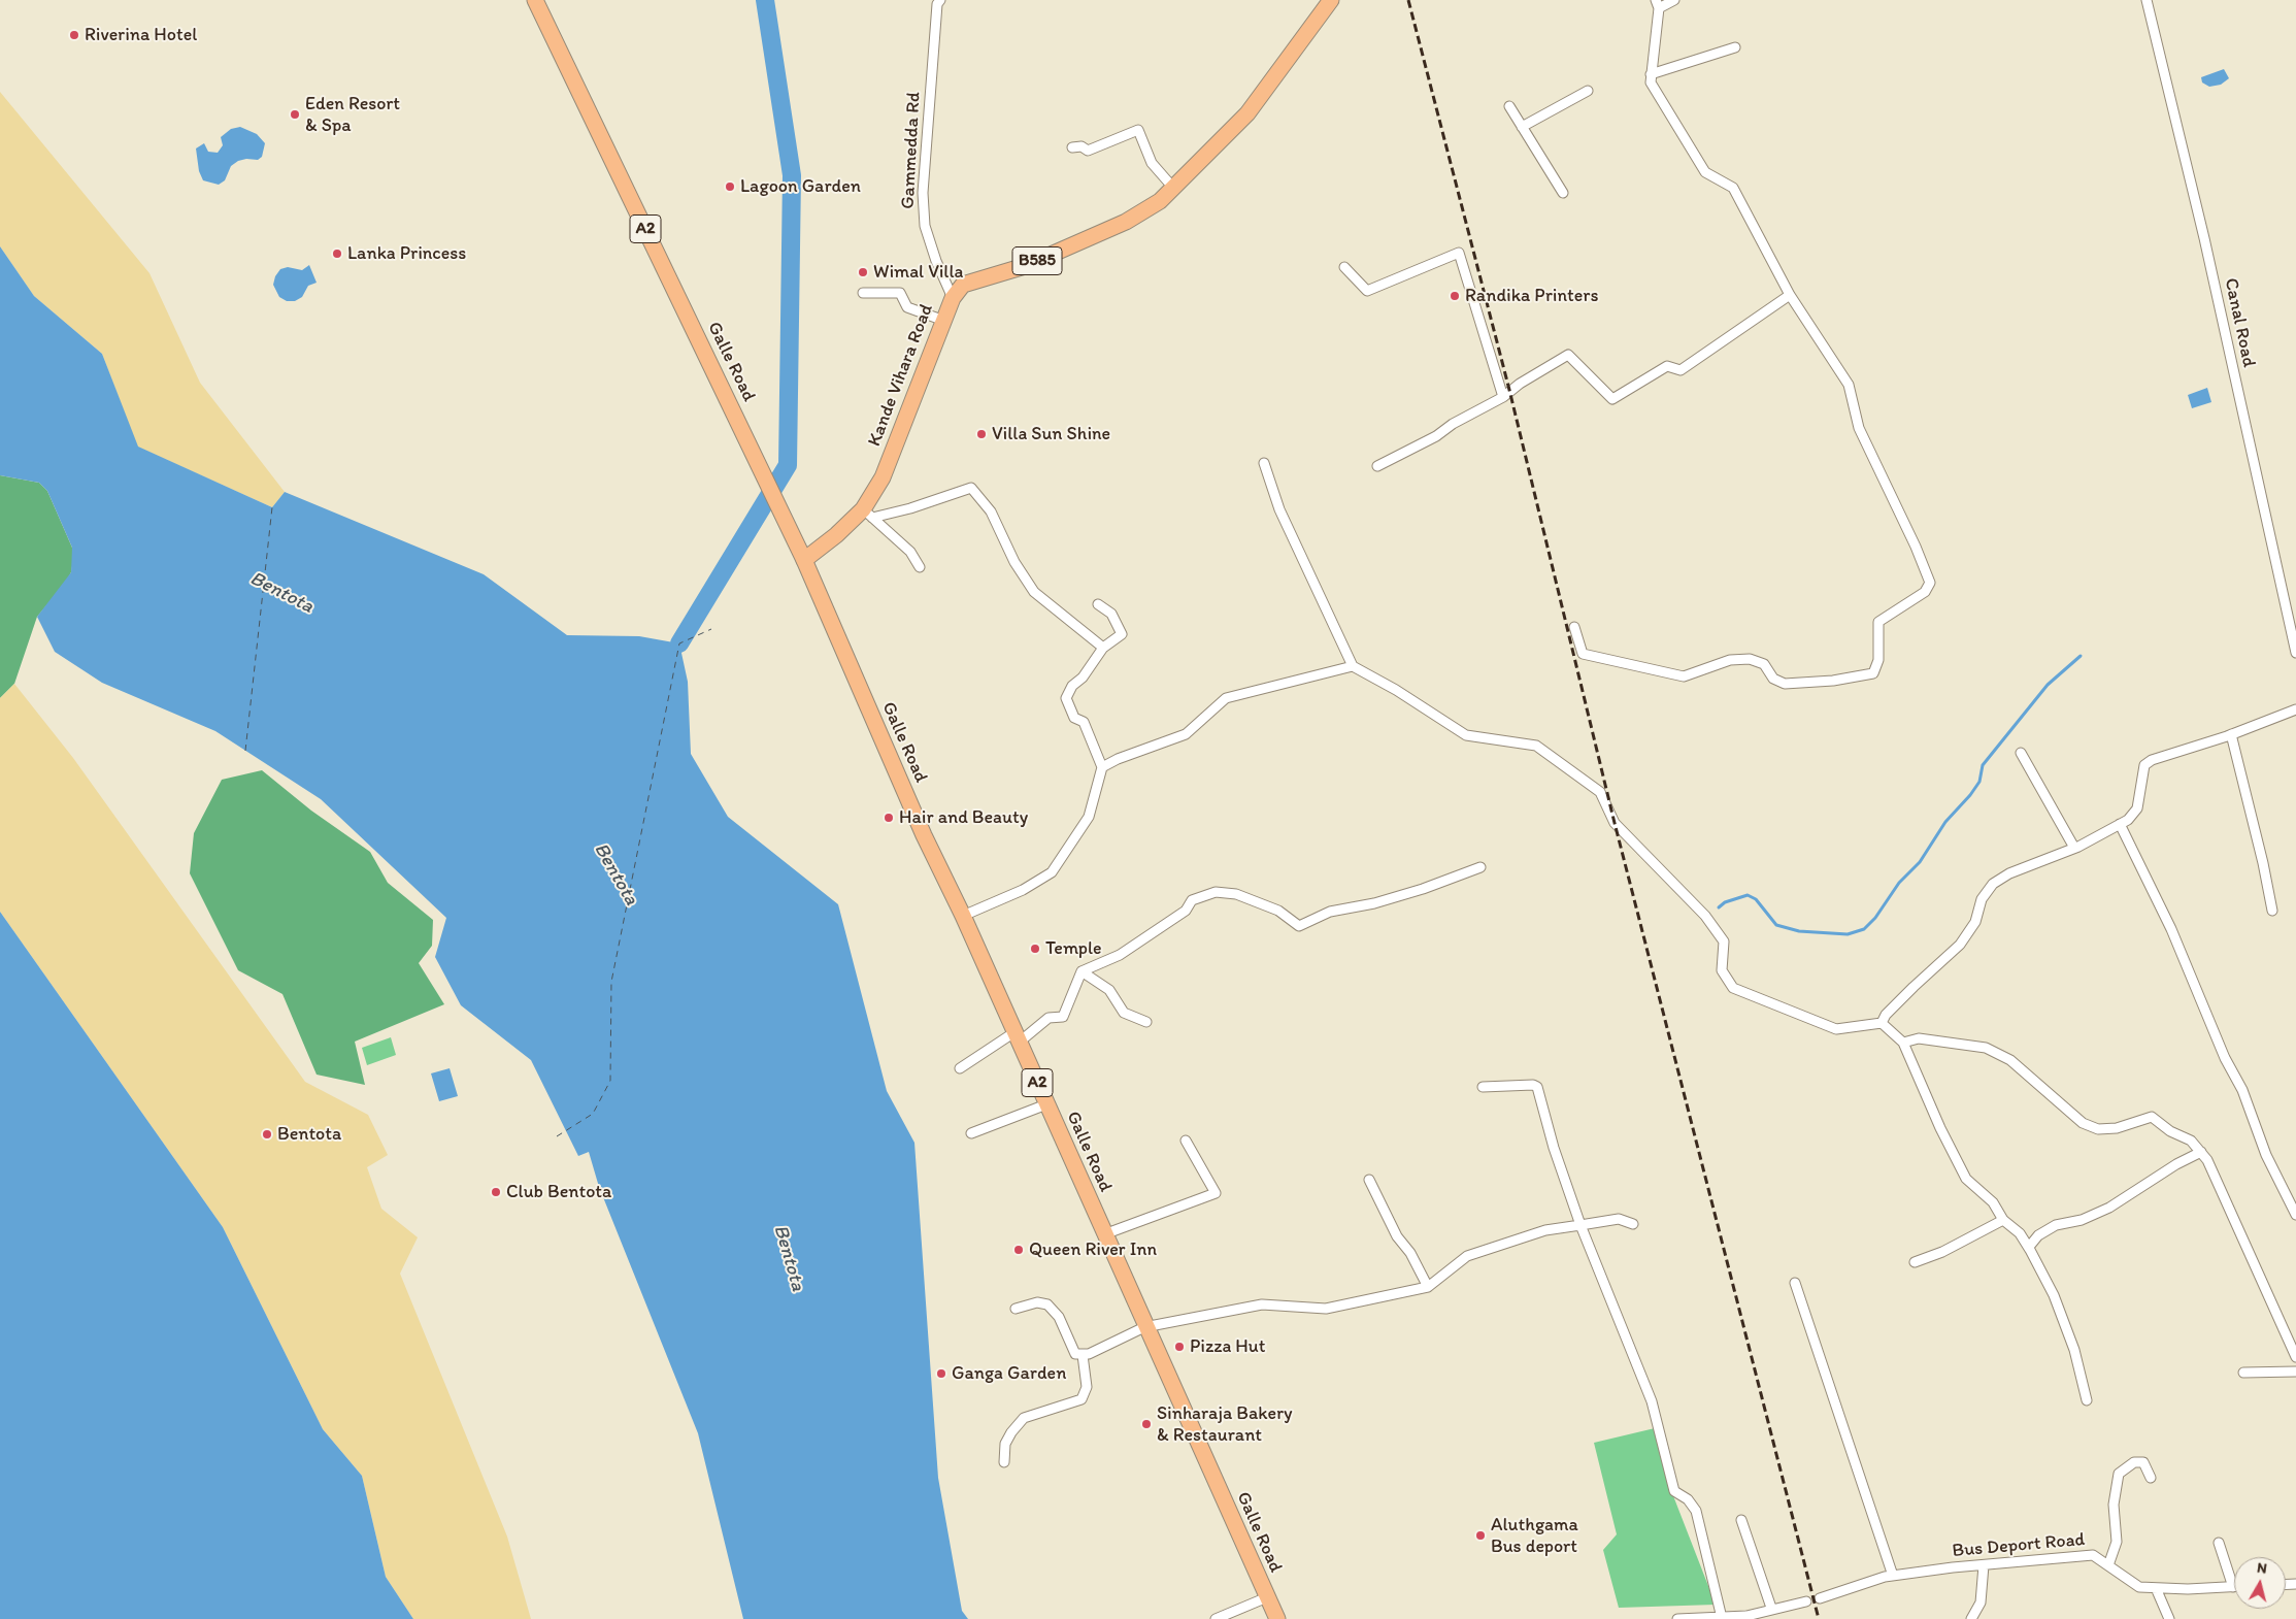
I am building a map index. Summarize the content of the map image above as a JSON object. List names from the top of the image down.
{
  "streets": {
    "main road": [
      "A2",
      "B585",
      "Galle Road",
      "Kande Vihara Road"
    ],
    "street": ["Gammedda Rd", "Canal Road", "Bus Deport Road"]
  },
  "crossings": [
    ["Gammedda Rd", "Kande Vihara Road"],
    ["Galle Road", "Kande Vihara Road"]
  ],
  "water": ["Bentota"],
  "places": [
    "Riverina Hotel",
    "Eden Resort & Spa",
    "Lagoon Garden",
    "Lanka Princess",
    "Wimal Villa",
    "Randika Printers",
    "Villa Sun Shine",
    "Hair and Beauty",
    "Temple",
    "Bentota",
    "Club Bentota",
    "Queen River Inn",
    "Pizza Hut",
    "Ganga Garden",
    "Sinharaja Bakery & Restaurant",
    "Aluthgama Bus deport"
  ],
  "north": "top"
}
